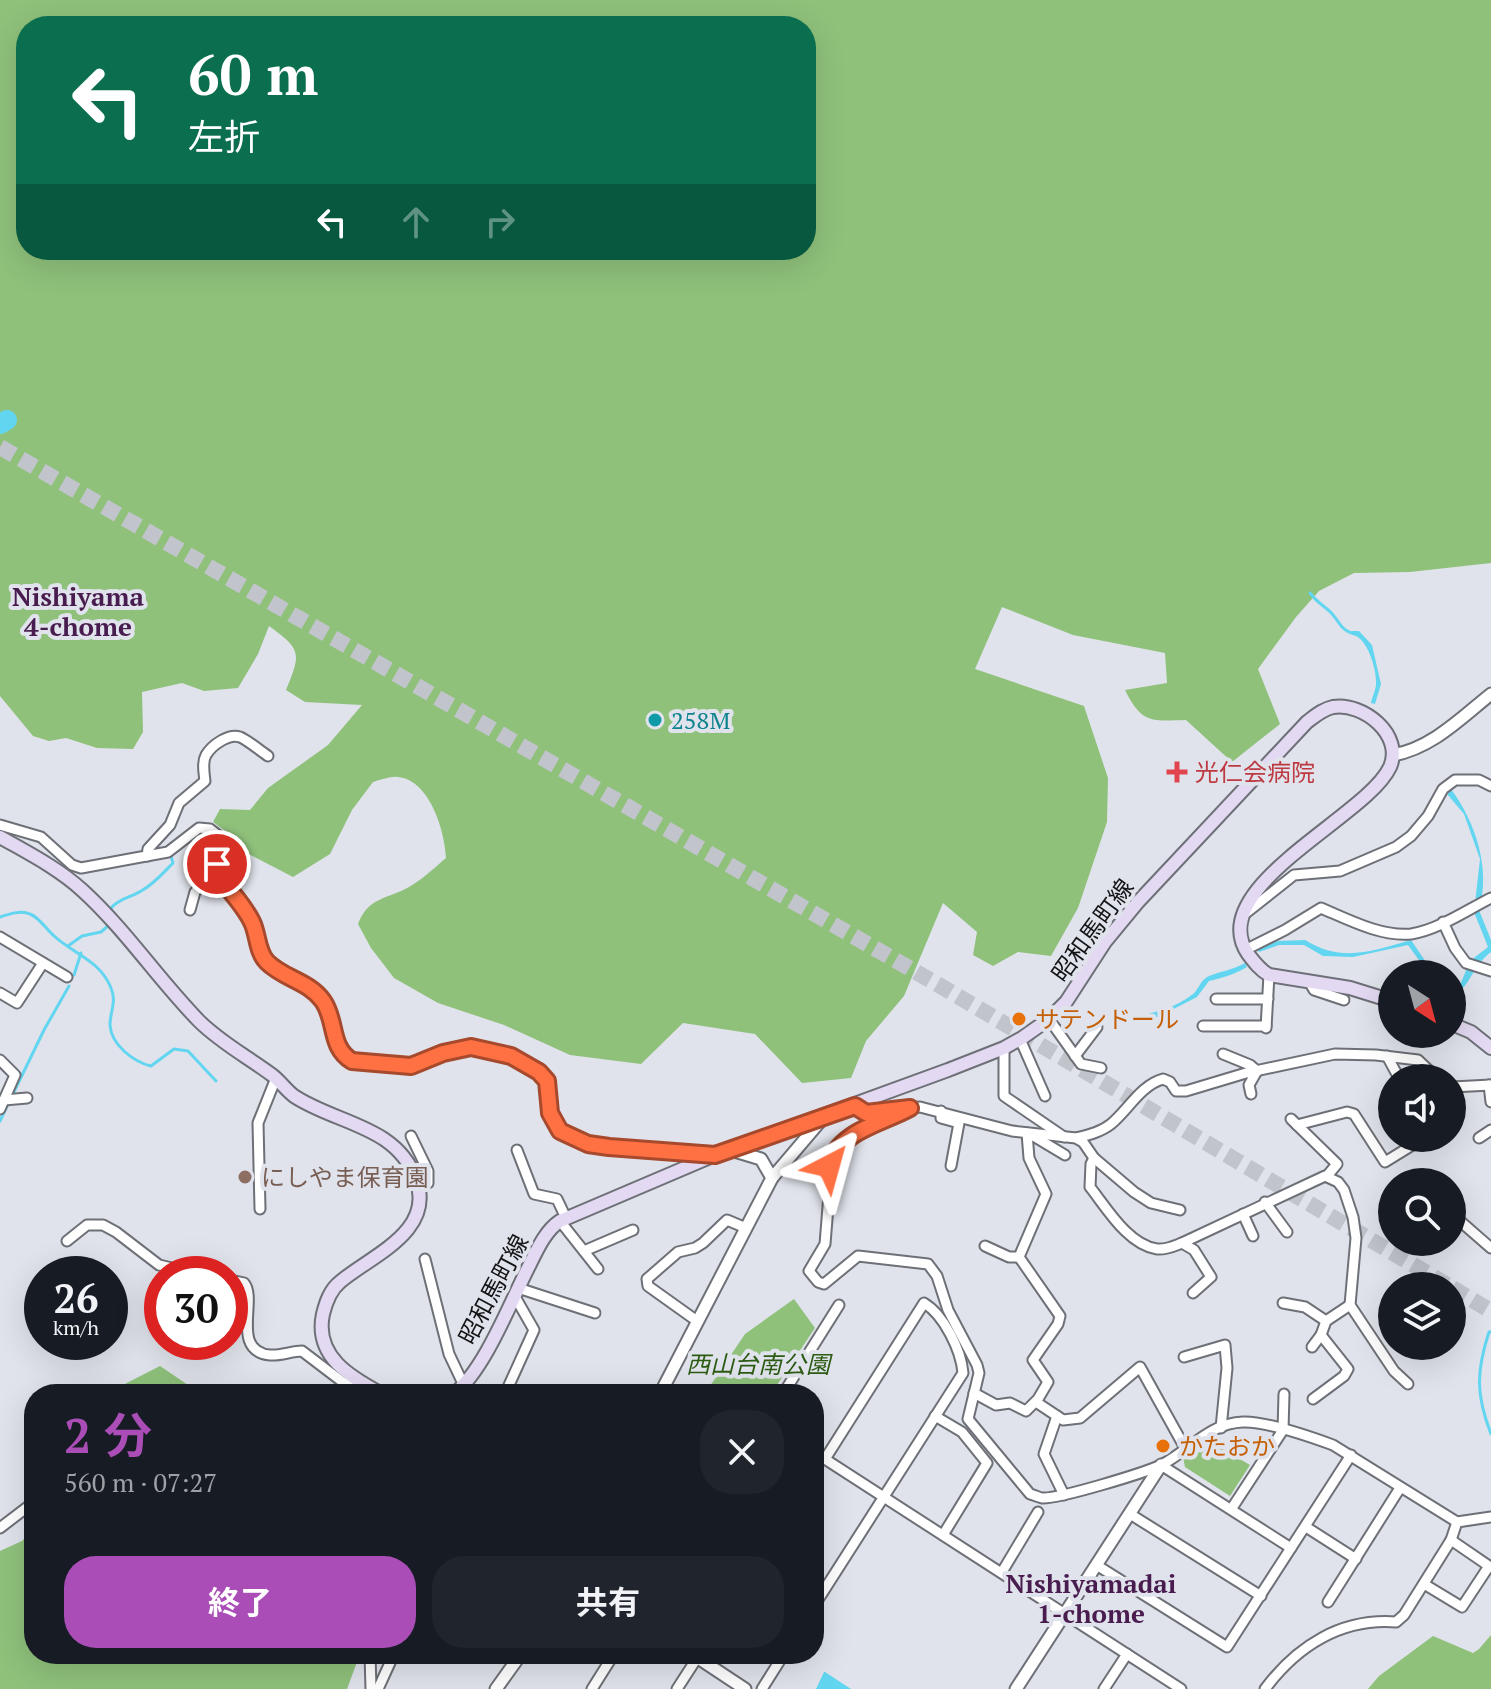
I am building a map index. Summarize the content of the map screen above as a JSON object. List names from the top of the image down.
{
  "streets": {
    "main road": ["昭和馬町線"]
  },
  "districts": ["Nishiyama 4-chome", "Nishiyamadai 1-chome"],
  "parks": ["西山台南公園"],
  "places": {
    "other": [
      "258M",
      "サテンドール",
      "にしやま保育園",
      "かたおか"
    ],
    "health": ["光仁会病院"]
  },
  "north": "bottom right",
  "page": {
    "turn": ["60 m", "左折"],
    "speed": "26 km/h",
    "limit": "30",
    "heading": ["2 分", "560 m · 07:27"],
    "buttons": ["終了", "共有"]
  }
}
